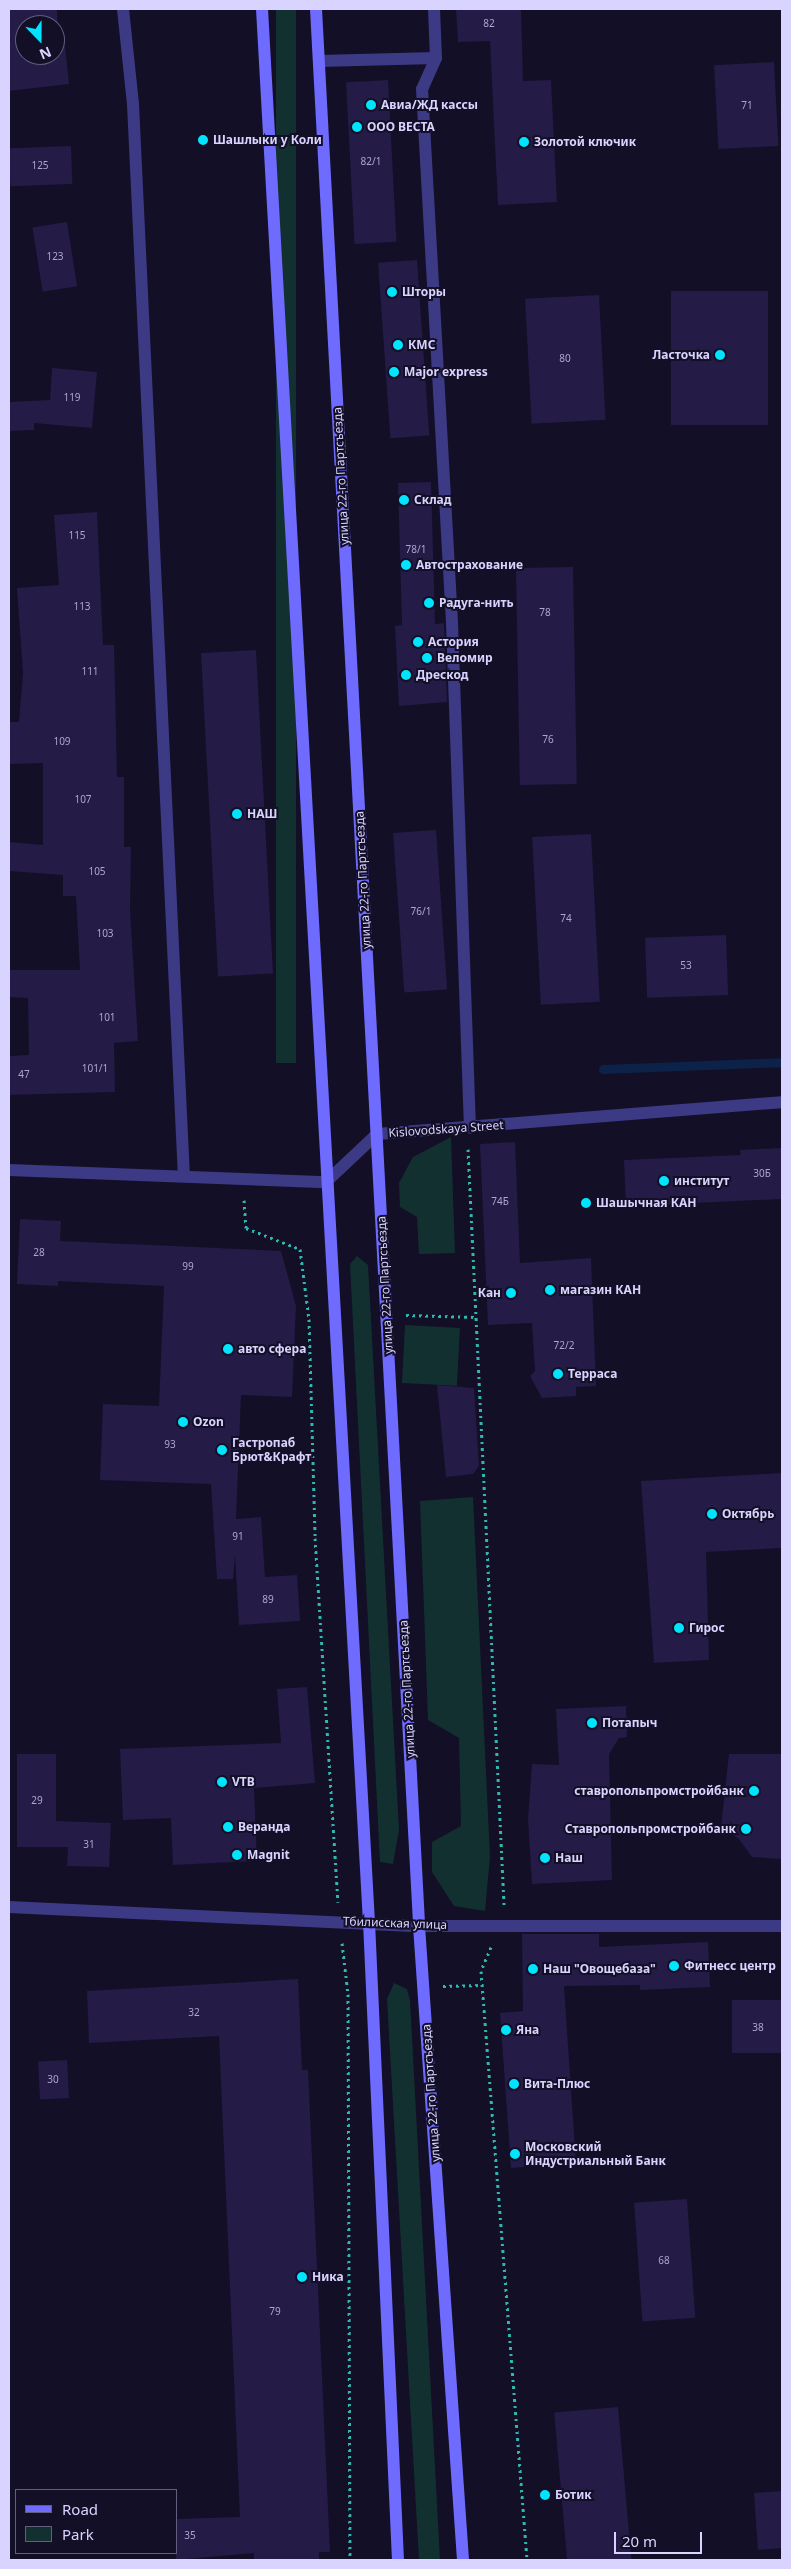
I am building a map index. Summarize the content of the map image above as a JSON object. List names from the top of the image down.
{
  "streets": {
    "main road": ["улица 22-го Партсъезда"],
    "street": ["Kislovodskaya Street", "Тбилисская улица"]
  },
  "crossings": [
    ["улица 22-го Партсъезда", "Kislovodskaya Street"],
    ["улица 22-го Партсъезда", "Тбилисская улица"]
  ],
  "places": [
    "Авиа/ЖД кассы",
    "ООО ВЕСТА",
    "Шашлыки у Коли",
    "Золотой ключик",
    "Шторы",
    "КМС",
    "Ласточка",
    "Major express",
    "Склад",
    "Автострахование",
    "Радуга-нить",
    "Астория",
    "Веломир",
    "Дрескод",
    "НАШ",
    "институт",
    "Шашычная КАН",
    "магазин КАН",
    "Кан",
    "авто сфера",
    "Терраса",
    "Ozon",
    "Гастропаб Брют&Крафт",
    "Октябрь",
    "Гирос",
    "Потапыч",
    "VTB",
    "ставропольпромстройбанк",
    "Веранда",
    "Ставропольпромстройбанк",
    "Magnit",
    "Наш",
    "Фитнесс центр",
    "Наш \"Овощебаза\"",
    "Яна",
    "Вита-Плюс",
    "Московский Индустриальный Банк",
    "Ника",
    "Ботик"
  ],
  "house_numbers": [
    "82",
    "71",
    "82/1",
    "125",
    "123",
    "80",
    "119",
    "115",
    "78/1",
    "113",
    "78",
    "111",
    "76",
    "109",
    "107",
    "105",
    "76/1",
    "74",
    "103",
    "53",
    "101",
    "101/1",
    "47",
    "30Б",
    "74Б",
    "28",
    "99",
    "72/2",
    "93",
    "91",
    "89",
    "29",
    "31",
    "32",
    "38",
    "30",
    "68",
    "79",
    "35"
  ],
  "legend": ["Road", "Park"],
  "scale_bar": "20 m",
  "north": "bottom"
}
